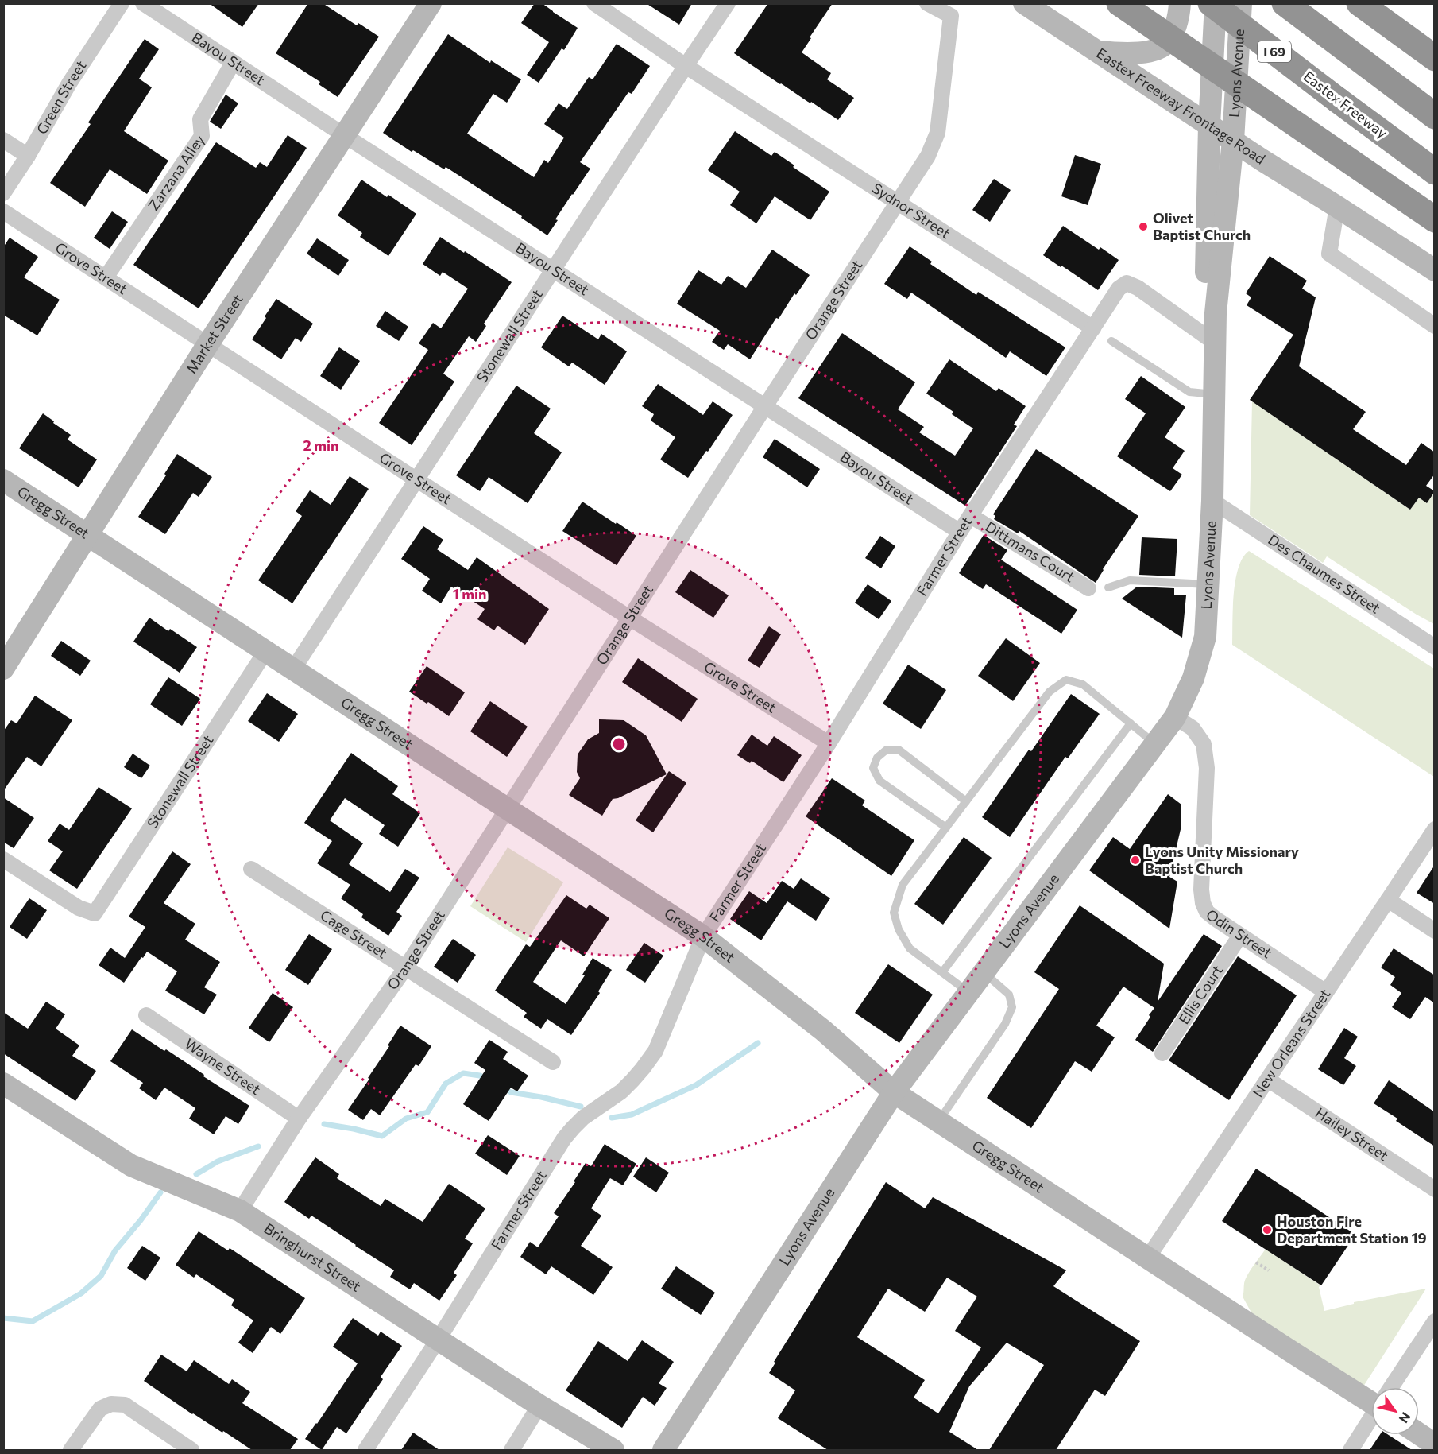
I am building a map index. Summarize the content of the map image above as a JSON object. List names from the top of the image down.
{
  "streets": {
    "highway": ["I 69", "Eastex Freeway"],
    "street": [
      "Bayou Street",
      "Lyons Avenue",
      "Green Street",
      "Eastex Freeway Frontage Road",
      "Zarzana Alley",
      "Sydnor Street",
      "Grove Street",
      "Orange Street",
      "Market Street",
      "Stonewall Street",
      "Gregg Street",
      "Dittmans Court",
      "Farmer Street",
      "Des Chaumes Street",
      "Odin Street",
      "Cage Street",
      "Ellis Court",
      "New Orleans Street",
      "Wayne Street",
      "Hailey Street",
      "Bringhurst Street"
    ]
  },
  "crossings": [
    ["Bayou Street", "Zarzana Alley"],
    ["Bayou Street", "Orange Street"],
    ["Bayou Street", "Market Street"],
    ["Bayou Street", "Stonewall Street"],
    ["Bayou Street", "Farmer Street"],
    ["Lyons Avenue", "Eastex Freeway Frontage Road"],
    ["Lyons Avenue", "Gregg Street"],
    ["Lyons Avenue", "Des Chaumes Street"],
    ["Lyons Avenue", "Odin Street"],
    ["Zarzana Alley", "Grove Street"],
    ["Sydnor Street", "Orange Street"],
    ["Sydnor Street", "Stonewall Street"],
    ["Sydnor Street", "Farmer Street"],
    ["Grove Street", "Orange Street"],
    ["Grove Street", "Market Street"],
    ["Grove Street", "Stonewall Street"],
    ["Grove Street", "Farmer Street"],
    ["Orange Street", "Gregg Street"],
    ["Orange Street", "Cage Street"],
    ["Orange Street", "Wayne Street"],
    ["Orange Street", "Bringhurst Street"],
    ["Market Street", "Gregg Street"],
    ["Stonewall Street", "Gregg Street"],
    ["Gregg Street", "Farmer Street"],
    ["Gregg Street", "New Orleans Street"],
    ["Dittmans Court", "Farmer Street"],
    ["Farmer Street", "Bringhurst Street"],
    ["Odin Street", "Ellis Court"],
    ["Odin Street", "New Orleans Street"],
    ["New Orleans Street", "Hailey Street"]
  ],
  "places": ["Olivet Baptist Church", "Lyons Unity Missionary Baptist Church", "Houston Fire Department Station 19"],
  "north": "bottom right",
  "rings": ["2 min", "1 min"]
}
